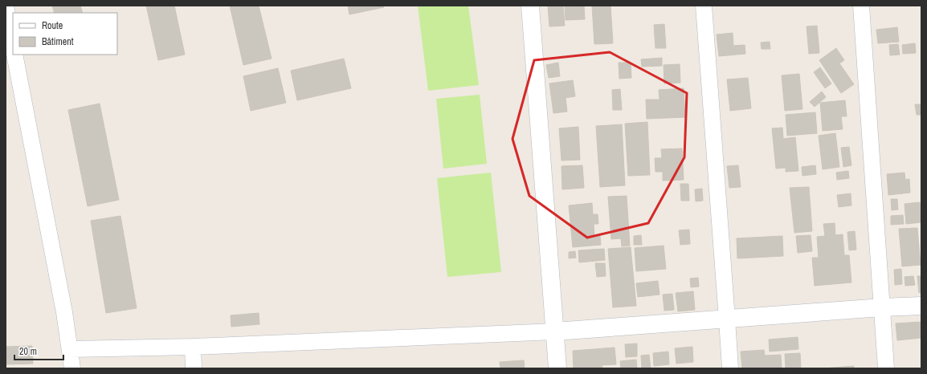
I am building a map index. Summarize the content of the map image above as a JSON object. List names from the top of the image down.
{
  "legend": ["Route", "Bâtiment"],
  "scale_bar": "20 m"
}
